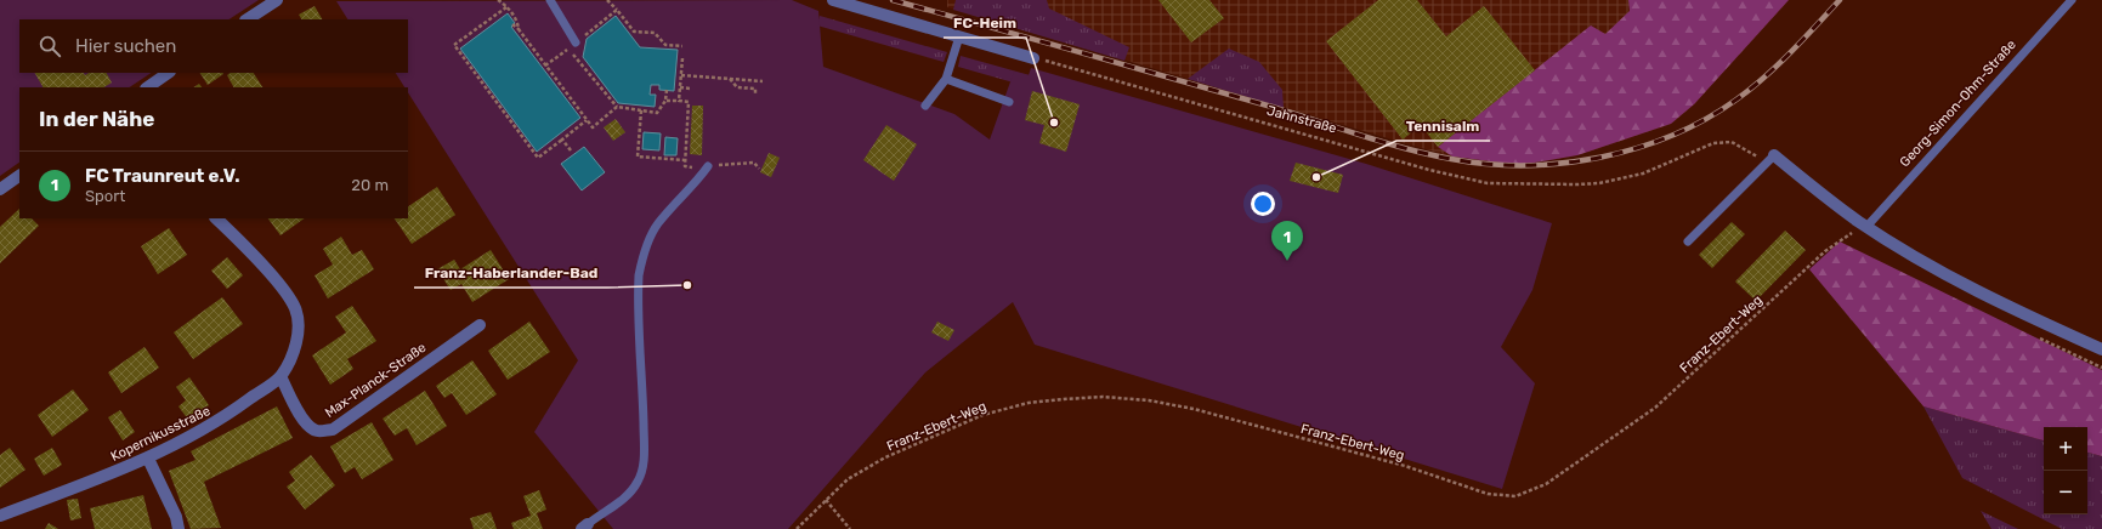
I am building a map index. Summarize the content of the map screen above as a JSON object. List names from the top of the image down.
{
  "streets": {
    "street": ["Max-Planck-Straße", "Kopernikusstraße"],
    "lane": ["Georg-Simon-Ohm-Straße"],
    "path": ["Jahnstraße", "Franz-Ebert-Weg"]
  },
  "crossings": [
    ["Max-Planck-Straße", "Kopernikusstraße"]
  ],
  "places": ["FC-Heim", "Tennisalm", "Franz-Haberlander-Bad"],
  "page": {
    "search": "Hier suchen",
    "heading": "In der Nähe",
    "list": [
      {
        "mark": "1",
        "name": "FC Traunreut e.V.",
        "note": "Sport",
        "value": "20 m"
      }
    ],
    "pins": "1",
    "map_buttons": ["+", "−"]
  }
}
